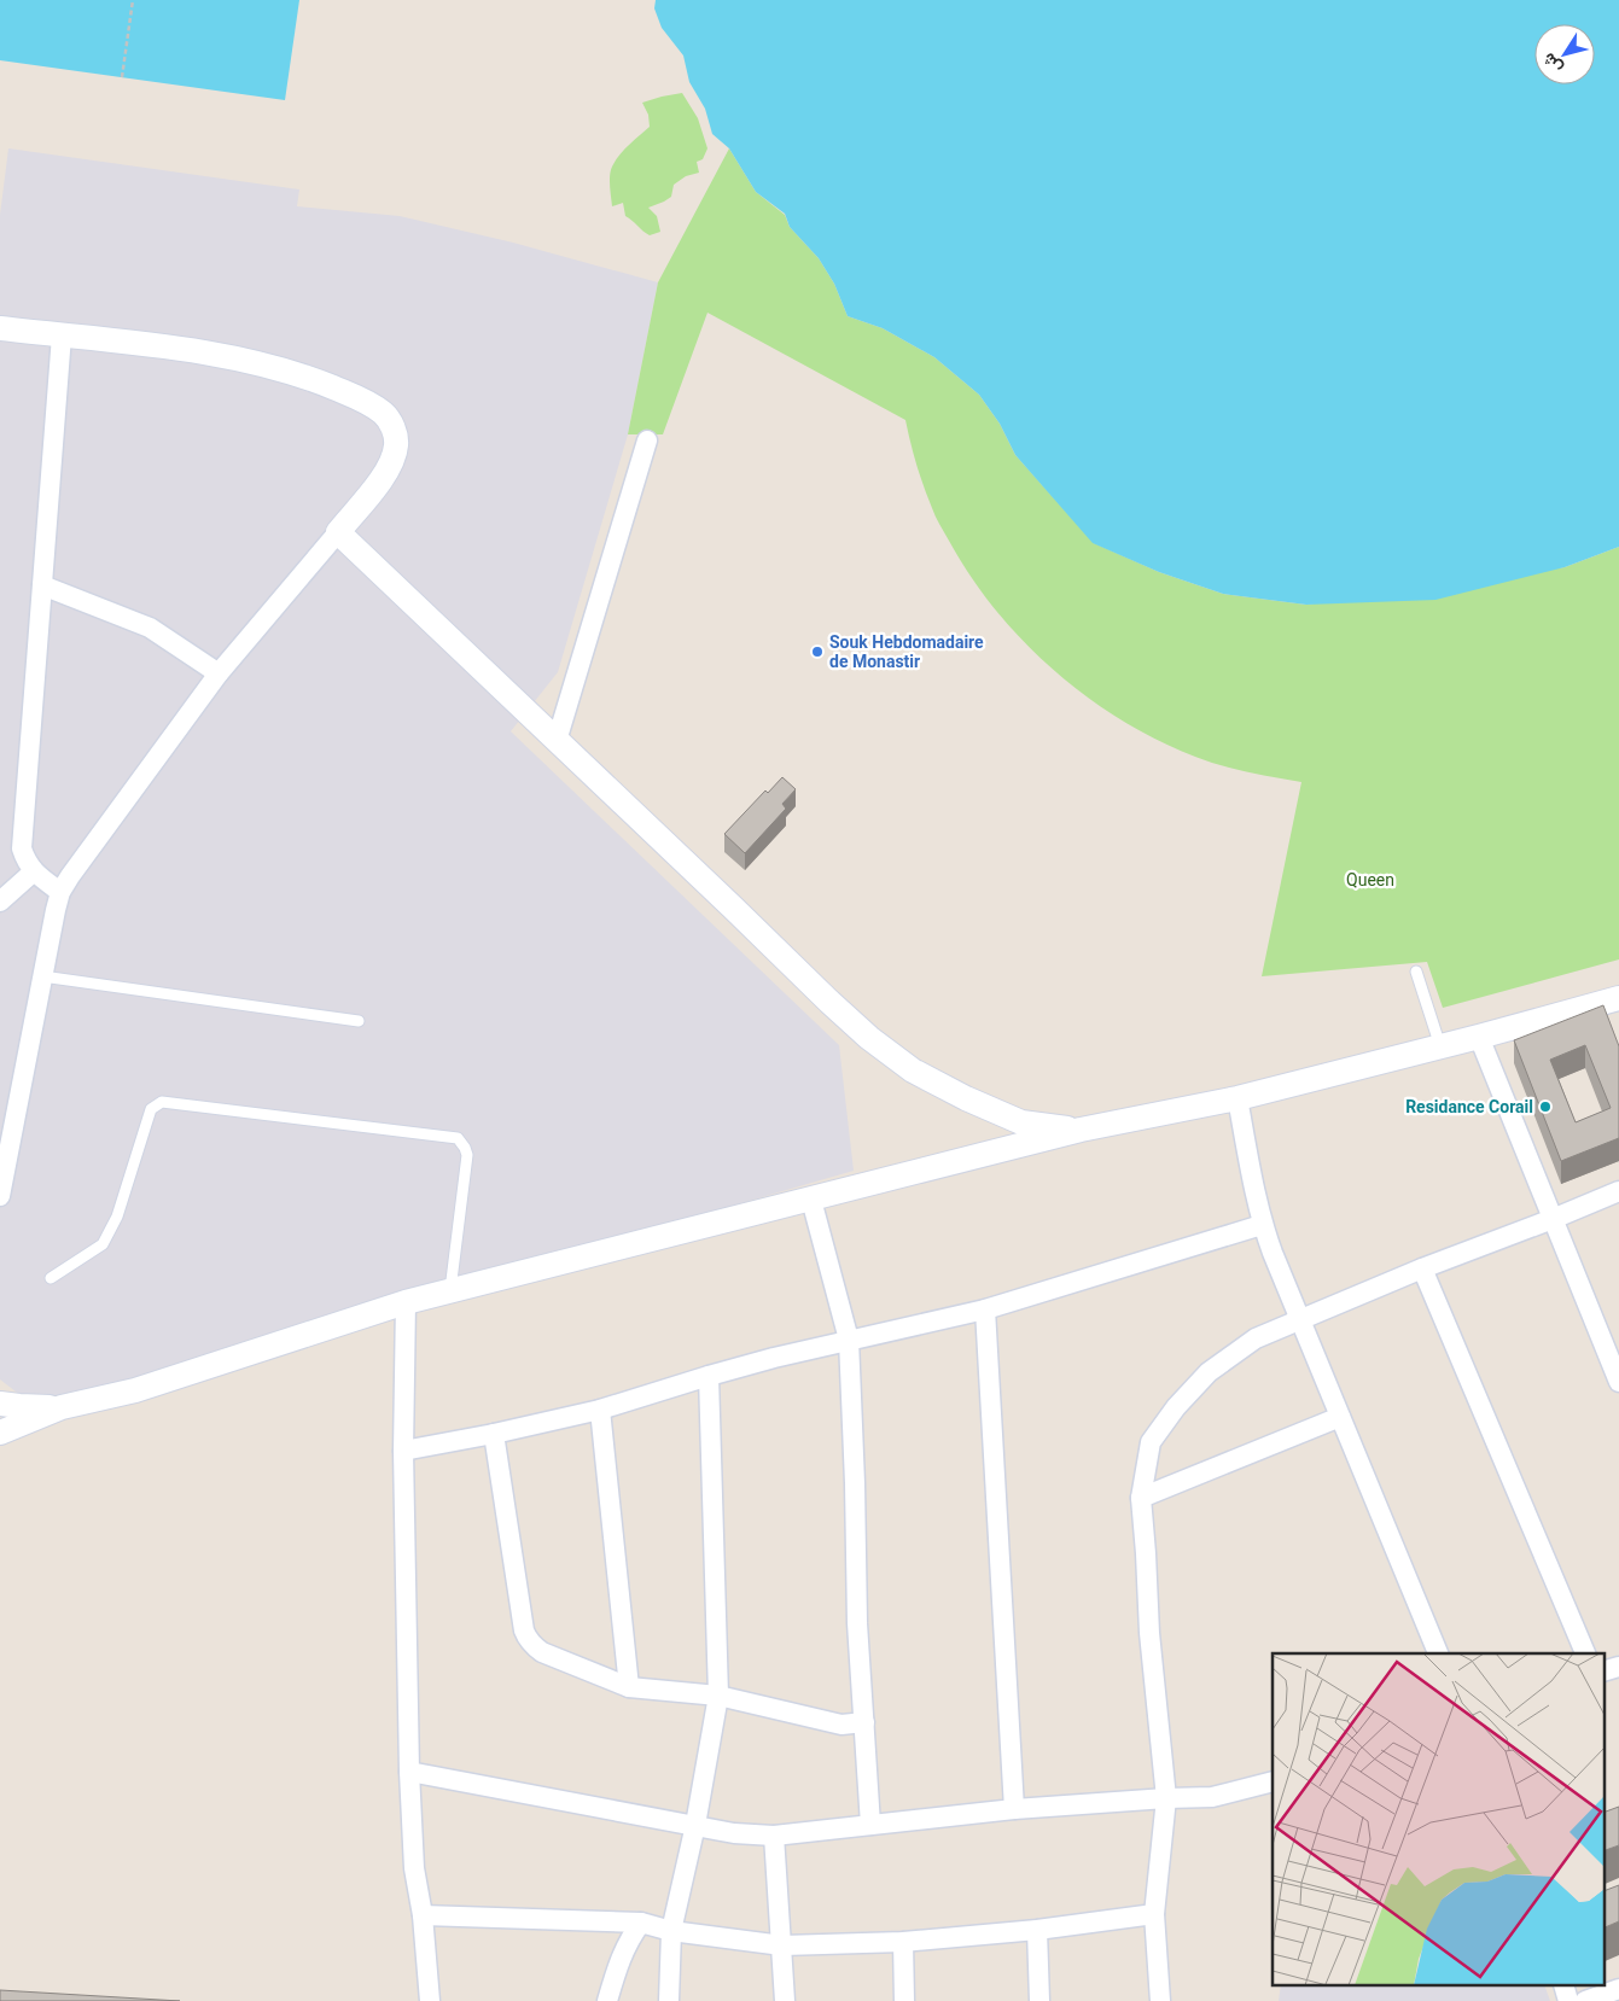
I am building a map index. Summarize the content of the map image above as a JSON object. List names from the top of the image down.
{
  "parks": ["Queen"],
  "places": ["Souk Hebdomadaire de Monastir", "Residance Corail"],
  "north": "bottom left"
}
